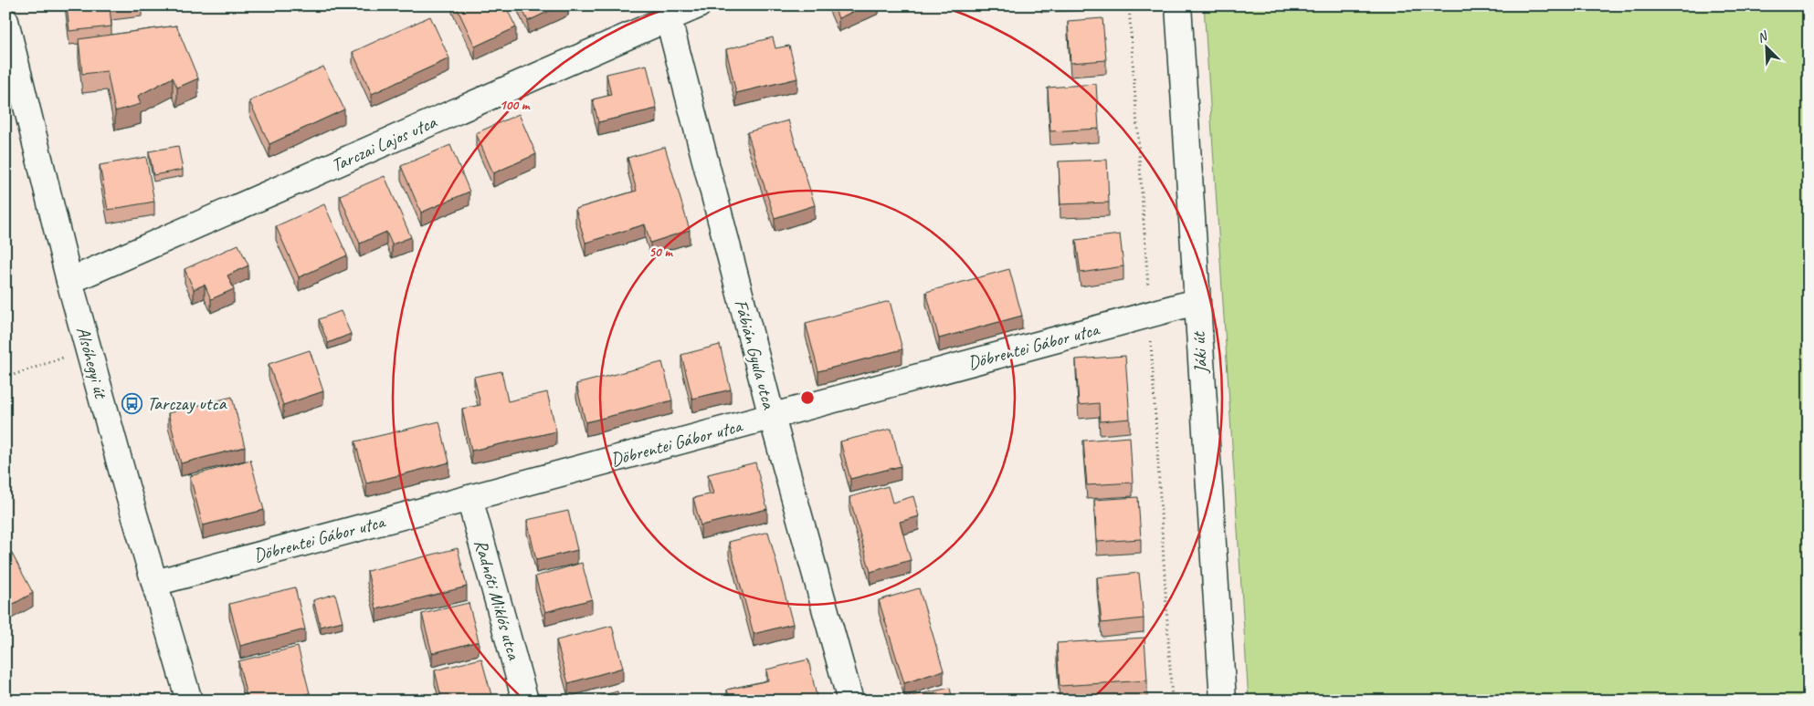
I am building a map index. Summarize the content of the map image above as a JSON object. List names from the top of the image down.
{
  "streets": {
    "street": [
      "Tarczai Lajos utca",
      "Döbrentei Gábor utca",
      "Jáki út",
      "Fábián Gyula utca",
      "Alsóhegyi út",
      "Radnóti Miklós utca"
    ]
  },
  "crossings": [
    ["Tarczai Lajos utca", "Fábián Gyula utca"],
    ["Tarczai Lajos utca", "Alsóhegyi út"],
    ["Döbrentei Gábor utca", "Jáki út"],
    ["Döbrentei Gábor utca", "Fábián Gyula utca"],
    ["Döbrentei Gábor utca", "Alsóhegyi út"],
    ["Döbrentei Gábor utca", "Radnóti Miklós utca"]
  ],
  "places": {
    "bus stop": ["Tarczay utca"]
  },
  "north": "top left",
  "rings": ["100 m", "50 m"]
}
